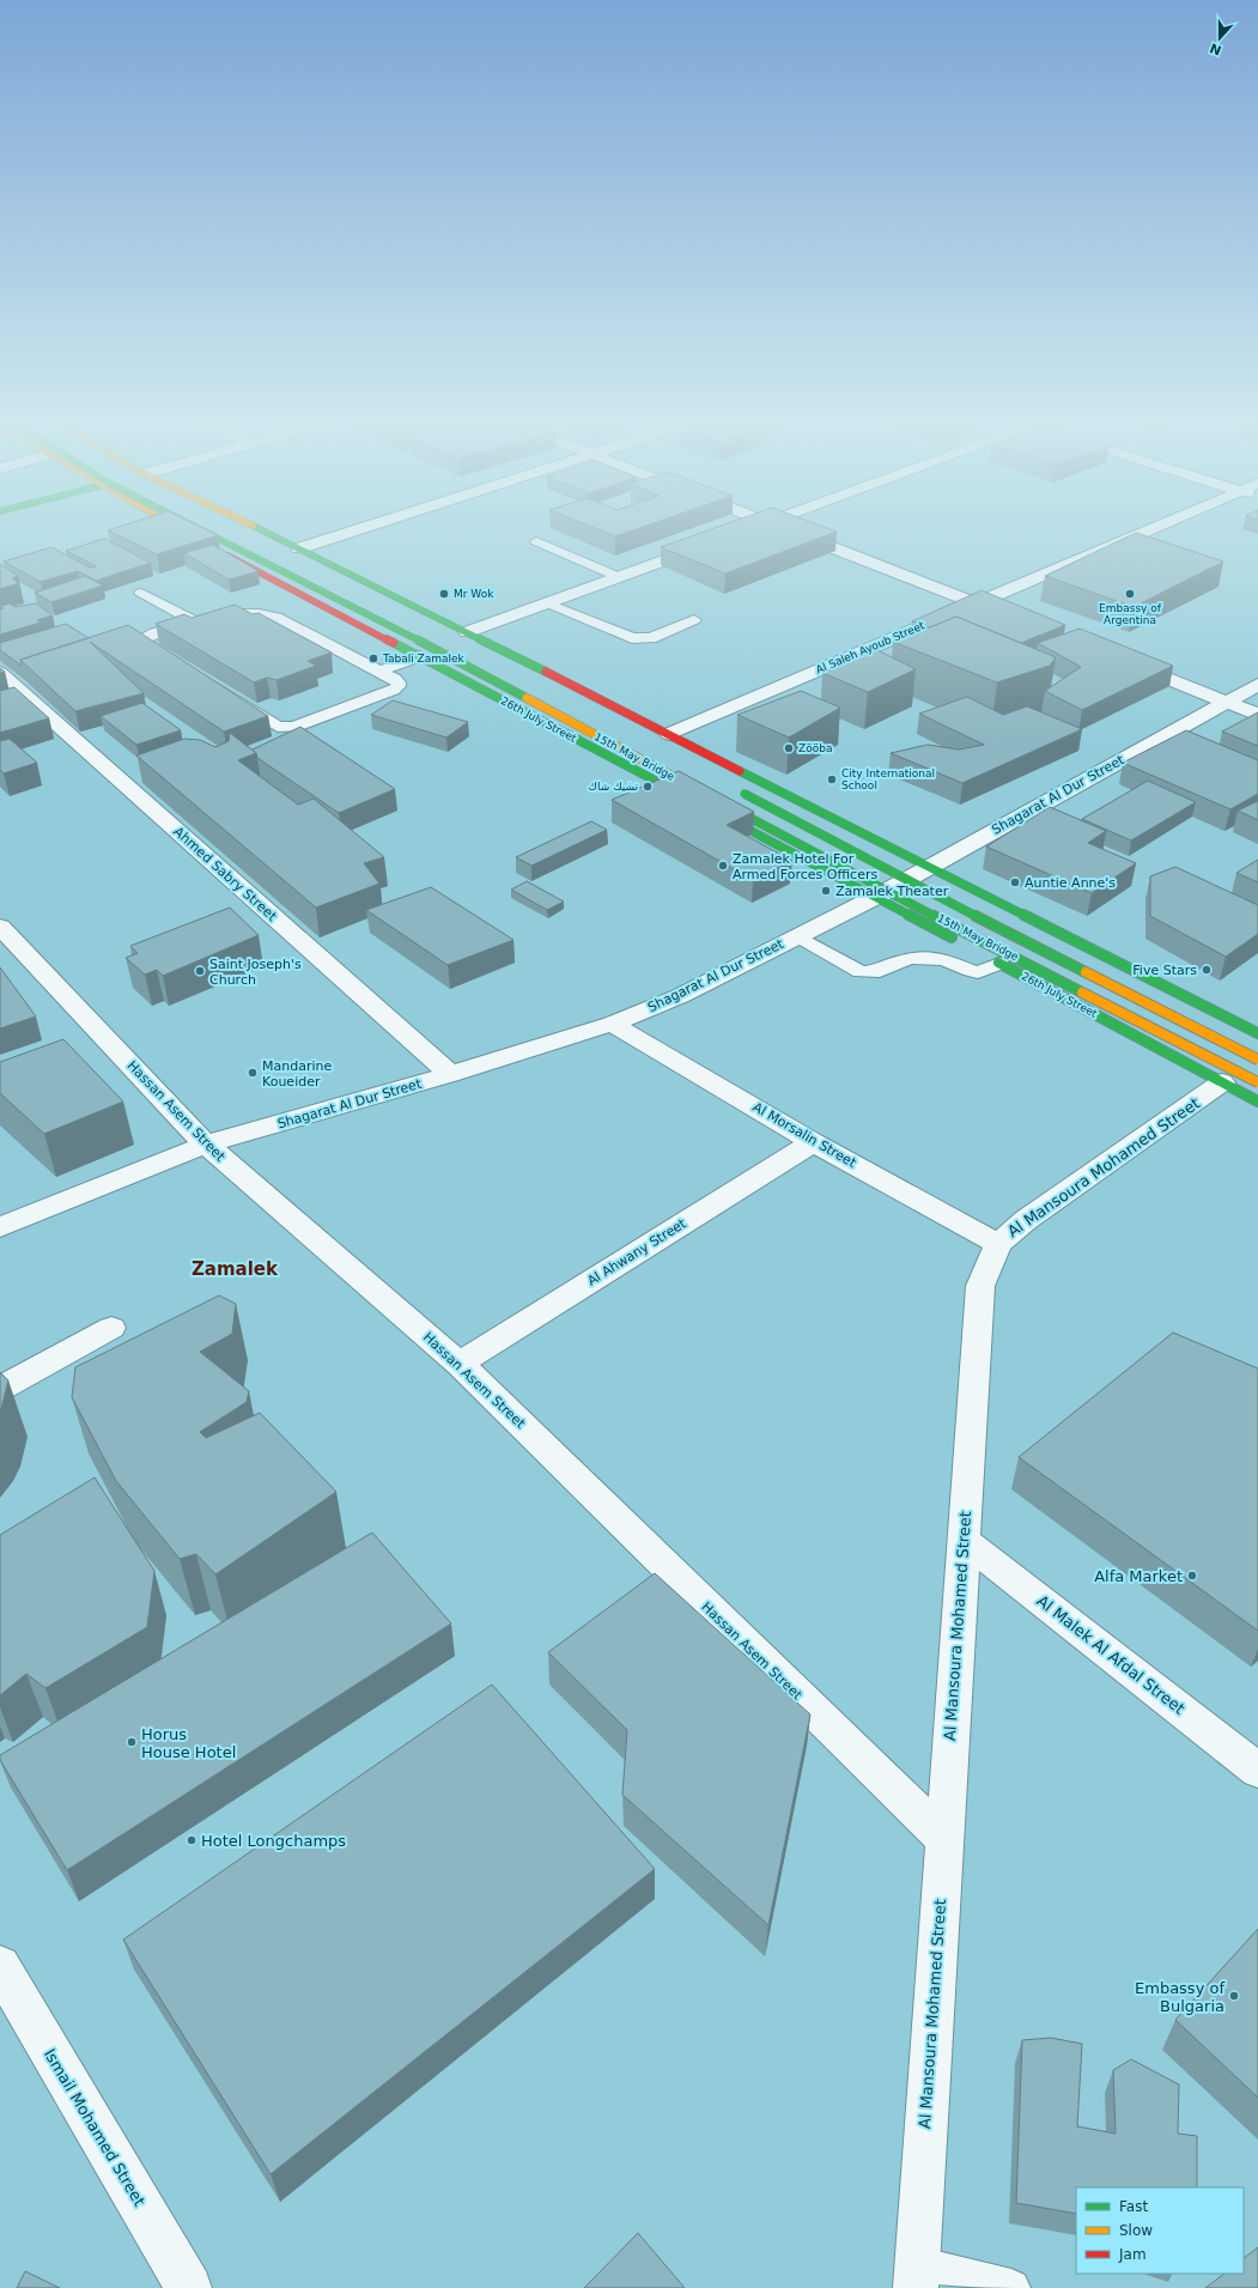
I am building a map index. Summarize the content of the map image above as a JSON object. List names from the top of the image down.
{
  "streets": {
    "main road": ["26th July Street", "15th May Bridge"],
    "street": [
      "Al Saleh Ayoub Street",
      "Shagarat Al Dur Street",
      "Ahmed Sabry Street",
      "Hassan Asem Street",
      "Al Morsalin Street",
      "Al Mansoura Mohamed Street",
      "Al Ahwany Street",
      "Al Malek Al Afdal Street",
      "Ismail Mohamed Street"
    ]
  },
  "crossings": [
    ["26th July Street", "Shagarat Al Dur Street"],
    ["26th July Street", "Al Mansoura Mohamed Street"],
    ["Shagarat Al Dur Street", "Ahmed Sabry Street"],
    ["Shagarat Al Dur Street", "Hassan Asem Street"],
    ["Shagarat Al Dur Street", "Al Morsalin Street"],
    ["Hassan Asem Street", "Al Mansoura Mohamed Street"],
    ["Hassan Asem Street", "Al Ahwany Street"],
    ["Al Morsalin Street", "Al Mansoura Mohamed Street"],
    ["Al Morsalin Street", "Al Ahwany Street"],
    ["Al Mansoura Mohamed Street", "Al Malek Al Afdal Street"]
  ],
  "districts": ["Zamalek"],
  "places": [
    "Mr Wok",
    "Embassy of Argentina",
    "Tabali Zamalek",
    "Zööba",
    "City International School",
    "تشيك شاك",
    "Zamalek Hotel For Armed Forces Officers",
    "Auntie Anne's",
    "Zamalek Theater",
    "Five Stars",
    "Saint Joseph's Church",
    "Mandarine Koueider",
    "Alfa Market",
    "Horus House Hotel",
    "Hotel Longchamps",
    "Embassy of Bulgaria"
  ],
  "legend": ["Fast", "Slow", "Jam"],
  "north": "bottom"
}
